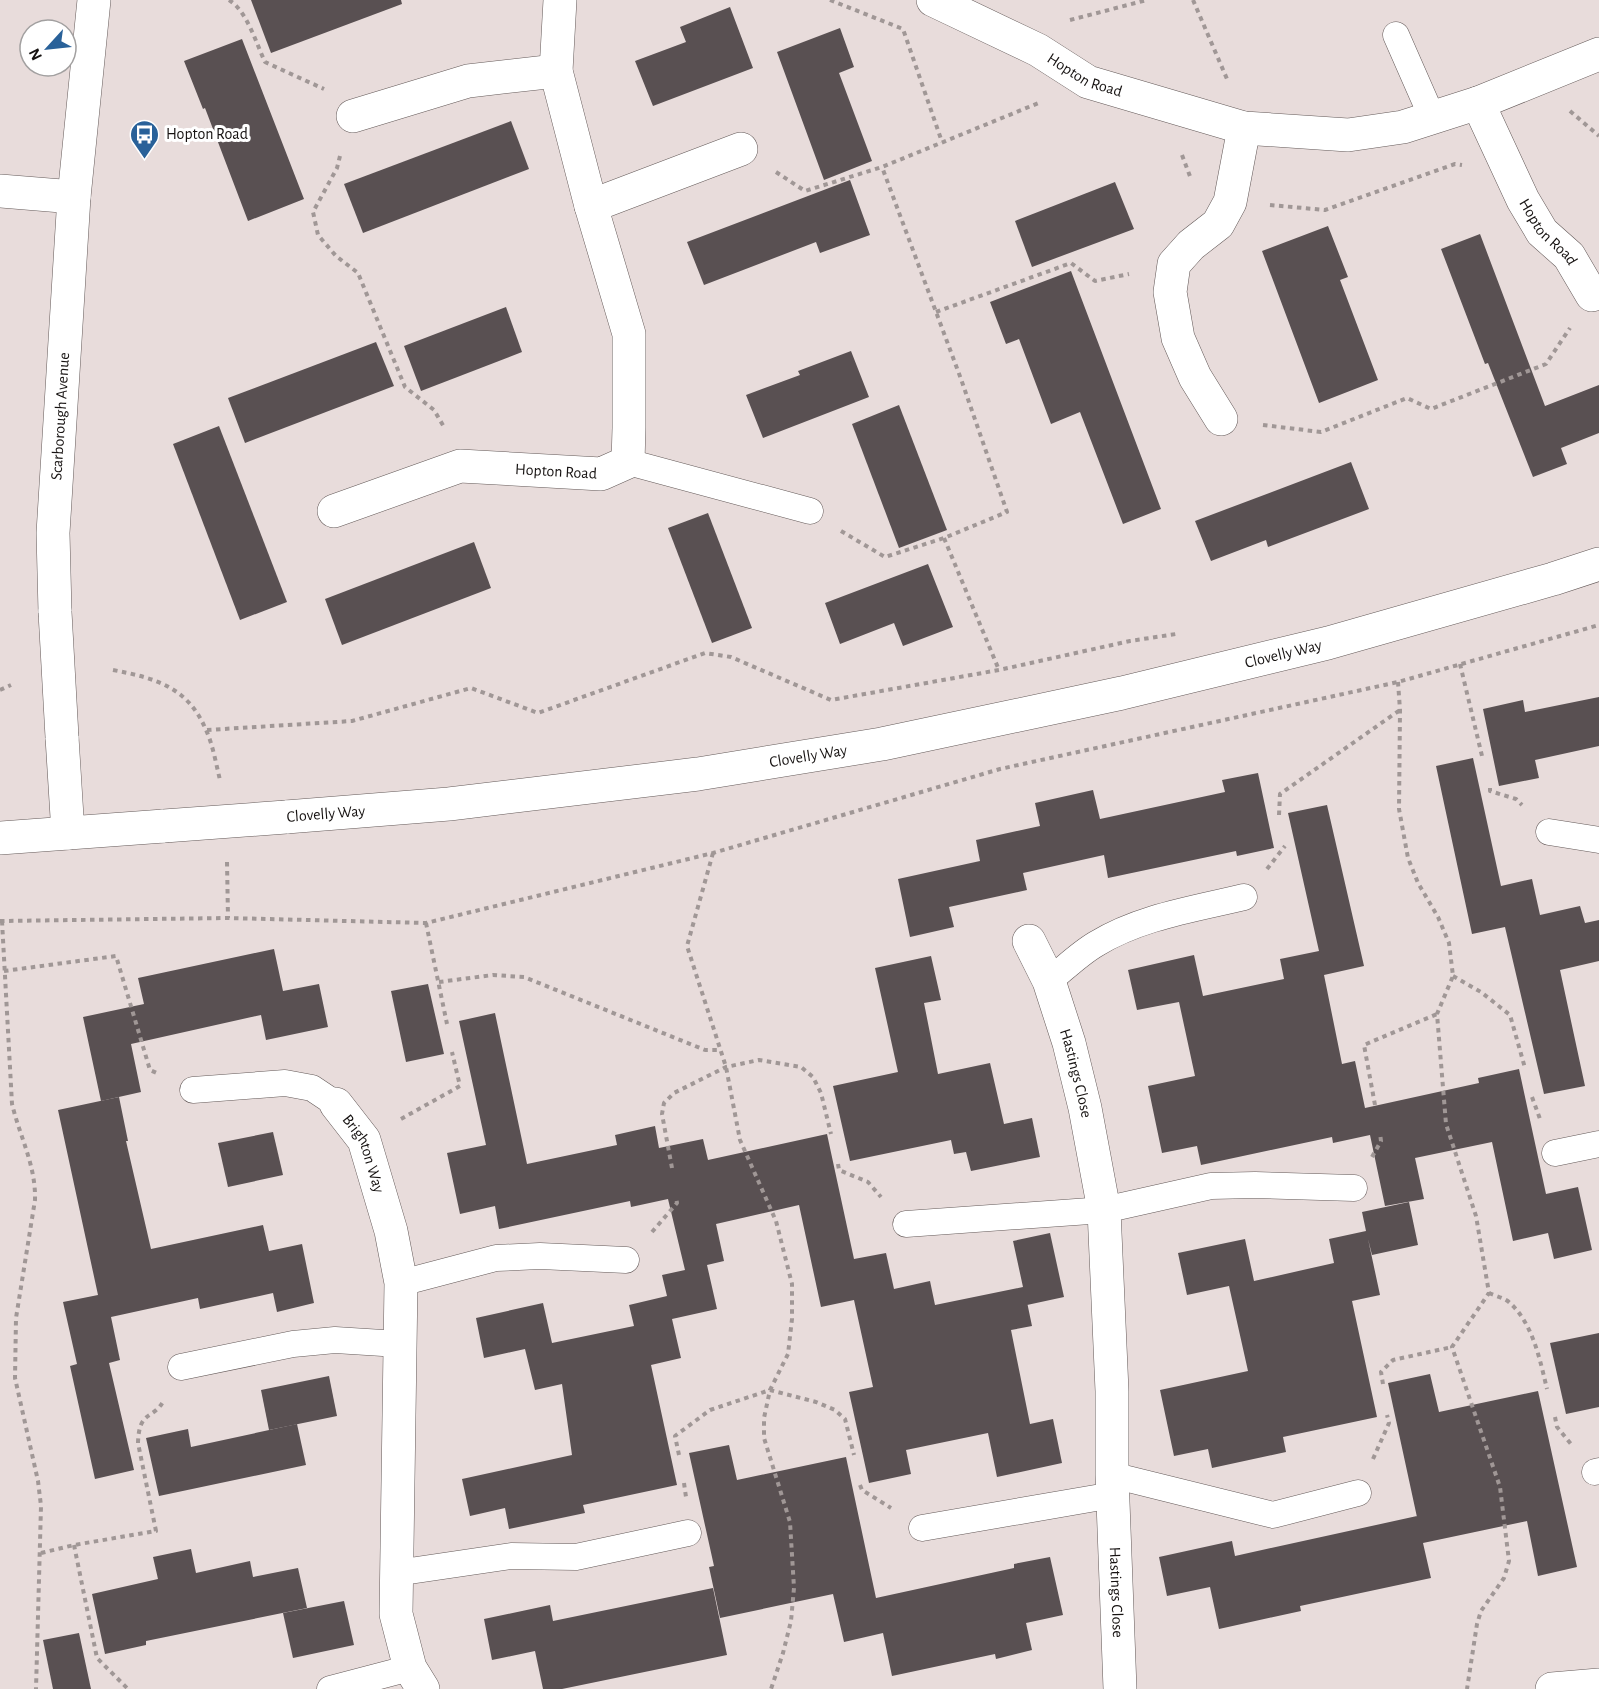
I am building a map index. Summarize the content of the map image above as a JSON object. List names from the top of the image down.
{
  "streets": {
    "street": [
      "Hopton Road",
      "Scarborough Avenue",
      "Clovelly Way",
      "Hastings Close",
      "Brighton Way"
    ]
  },
  "crossings": [
    ["Scarborough Avenue", "Clovelly Way"]
  ],
  "places": {
    "bus stop": ["Hopton Road"]
  },
  "north": "bottom left"
}
